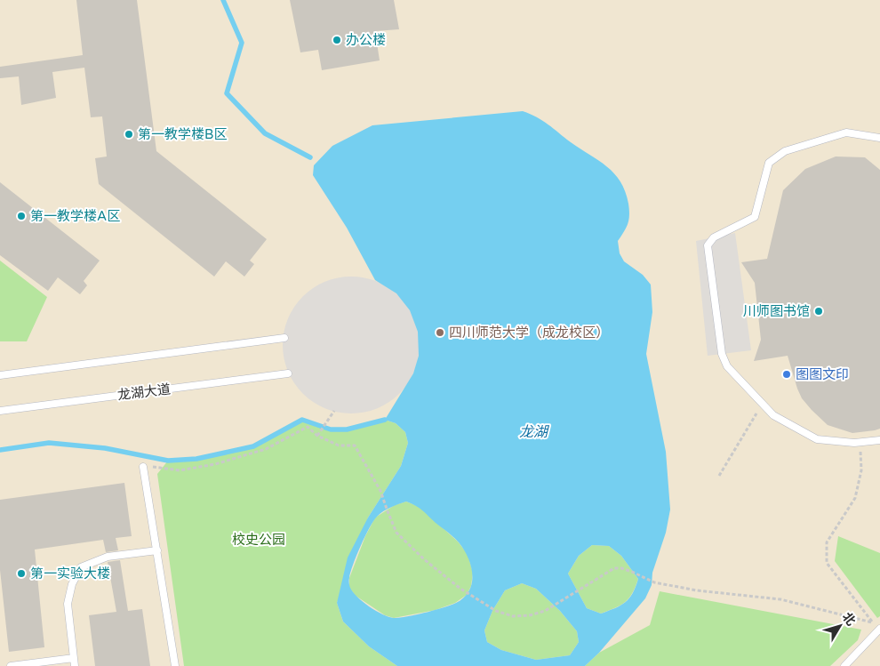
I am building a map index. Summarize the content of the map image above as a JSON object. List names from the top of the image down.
{
  "streets": {
    "lane": ["龙湖大道"]
  },
  "water": ["龙湖"],
  "parks": ["校史公园"],
  "places": [
    "办公楼",
    "第一教学楼B区",
    "第一教学楼A区",
    "川师图书馆",
    "四川师范大学（成龙校区）",
    "图图文印",
    "第一实验大楼"
  ],
  "north": "top right"
}
